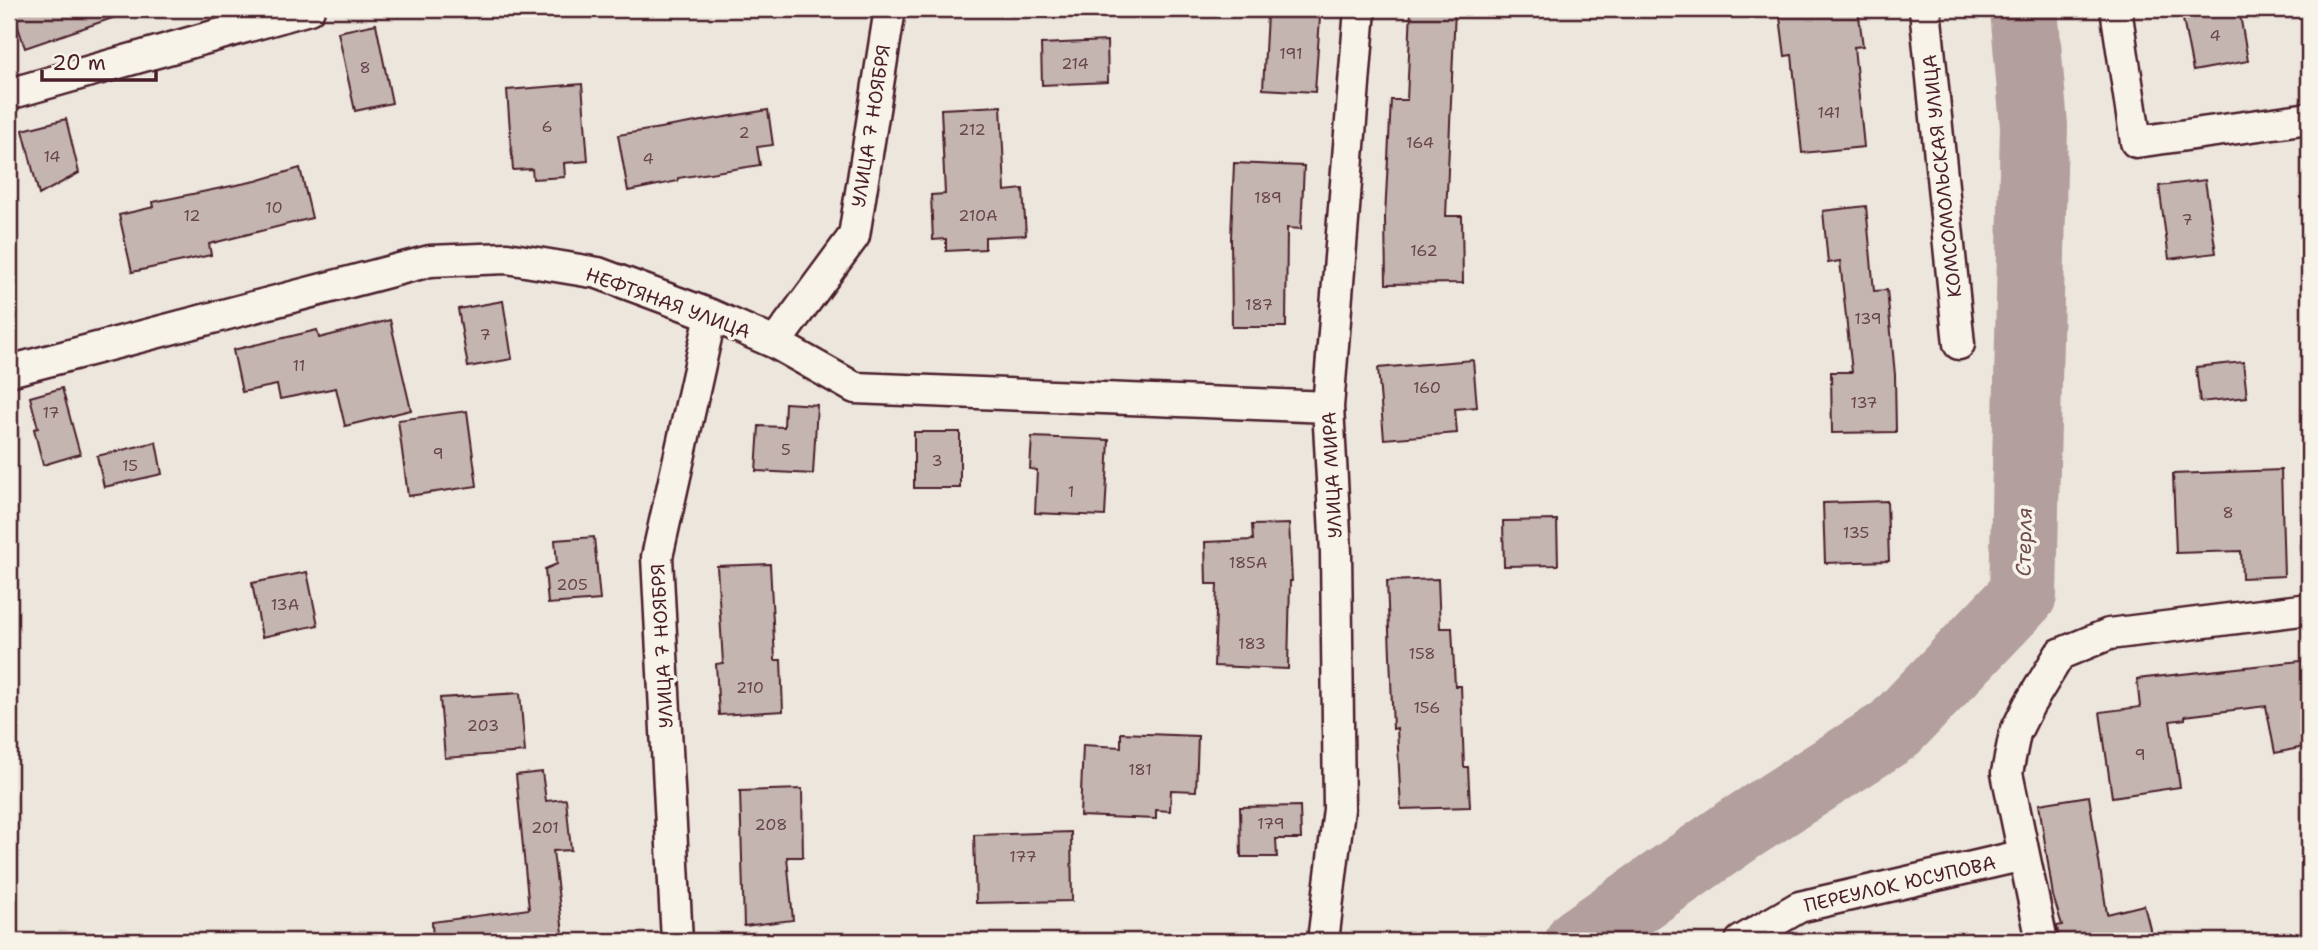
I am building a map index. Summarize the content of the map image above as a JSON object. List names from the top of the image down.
{
  "streets": {
    "street": [
      "УЛИЦА 7 НОЯБРЯ",
      "КОМСОМОЛЬСКАЯ УЛИЦА",
      "НЕФТЯНАЯ УЛИЦА",
      "УЛИЦА МИРА",
      "ПЕРЕУЛОК ЮСУПОВА"
    ]
  },
  "crossings": [
    ["УЛИЦА 7 НОЯБРЯ", "НЕФТЯНАЯ УЛИЦА"],
    ["НЕФТЯНАЯ УЛИЦА", "УЛИЦА МИРА"]
  ],
  "water": ["Стерля"],
  "house_numbers": [
    "4",
    "191",
    "214",
    "8",
    "141",
    "6",
    "212",
    "2",
    "164",
    "14",
    "4",
    "189",
    "10",
    "12",
    "210А",
    "7",
    "162",
    "187",
    "139",
    "7",
    "11",
    "160",
    "137",
    "17",
    "5",
    "9",
    "3",
    "15",
    "1",
    "8",
    "135",
    "185А",
    "205",
    "13А",
    "183",
    "158",
    "210",
    "156",
    "203",
    "9",
    "181",
    "179",
    "208",
    "201",
    "177"
  ],
  "scale_bar": "20 m"
}
